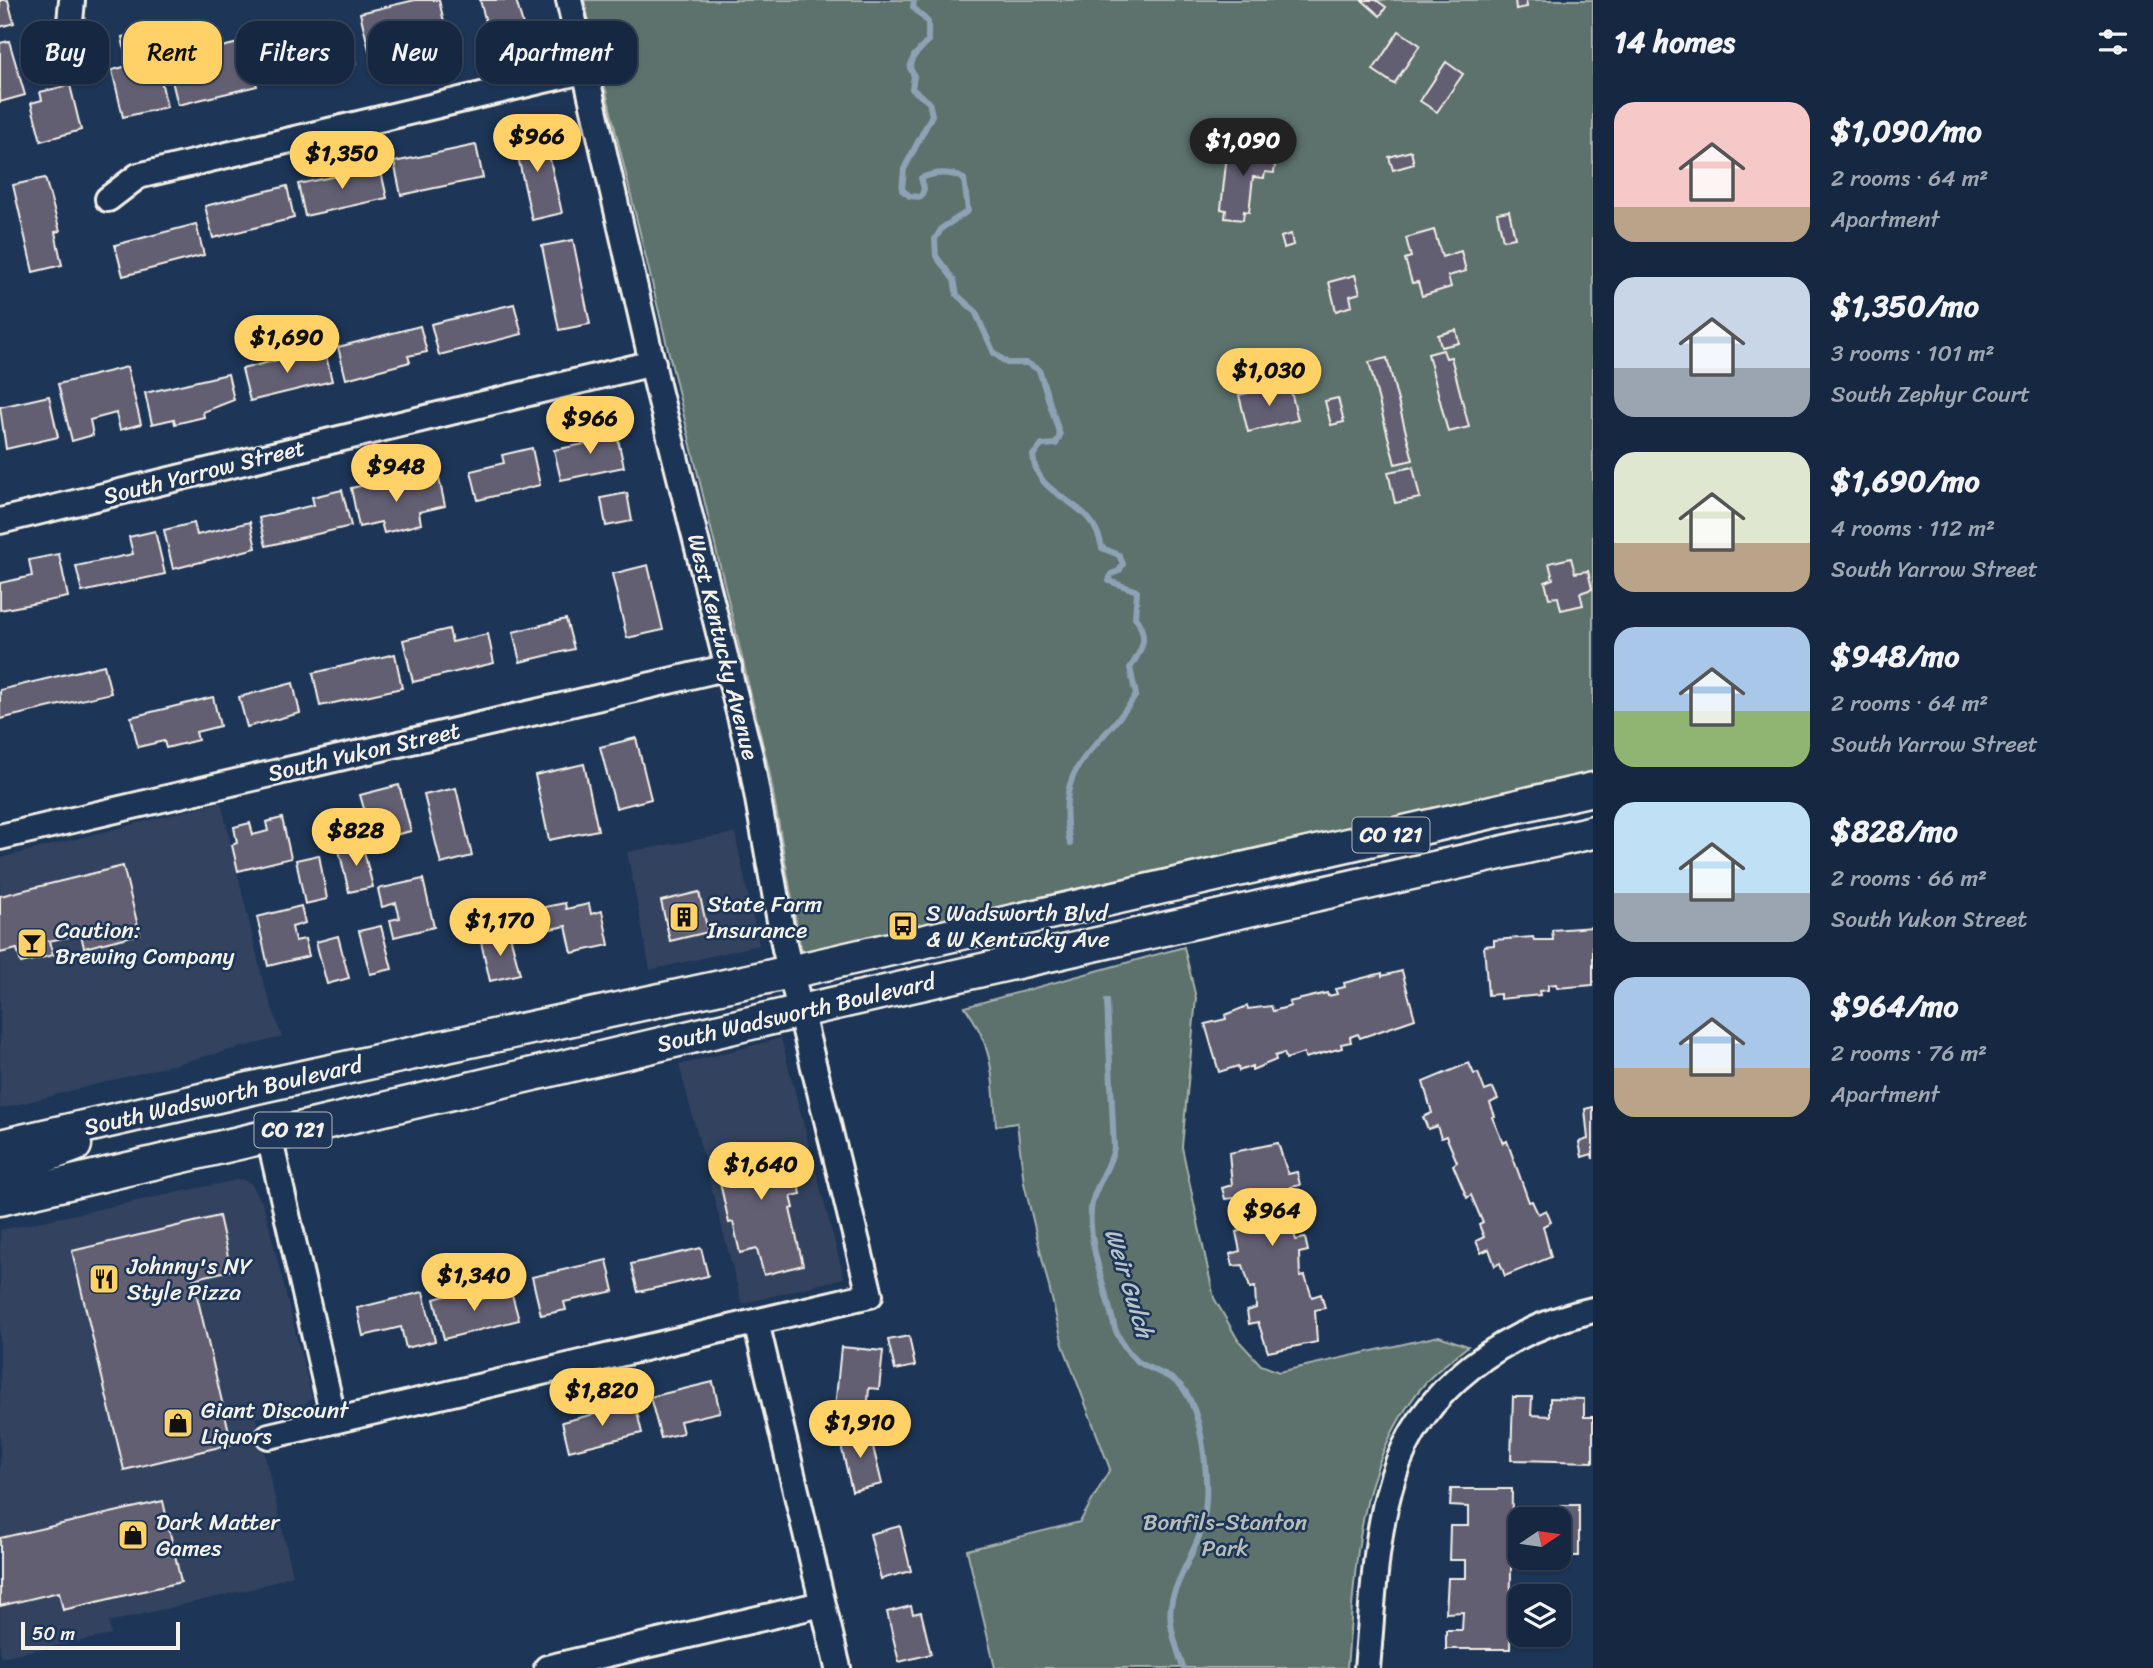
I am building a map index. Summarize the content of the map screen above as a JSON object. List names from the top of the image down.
{
  "streets": {
    "main road": ["CO 121", "South Wadsworth Boulevard"],
    "street": ["South Yarrow Street", "West Kentucky Avenue", "South Yukon Street"]
  },
  "crossings": [
    ["South Yarrow Street", "West Kentucky Avenue"],
    ["West Kentucky Avenue", "South Yukon Street"],
    ["West Kentucky Avenue", "South Wadsworth Boulevard"]
  ],
  "water": ["Weir Gulch"],
  "parks": ["Bonfils-Stanton Park"],
  "places": {
    "building": ["State Farm Insurance"],
    "bus stop": ["S Wadsworth Blvd & W Kentucky Ave"],
    "bar": ["Caution: Brewing Company"],
    "restaurant": ["Johnny's NY Style Pizza"],
    "shop": ["Giant Discount Liquors", "Dark Matter Games"]
  },
  "scale_bar": "50 m",
  "north": "right",
  "page": {
    "heading": "14 homes",
    "chip": [
      "Buy",
      "Rent",
      "Filters",
      "New",
      "Apartment"
    ],
    "list": [
      {
        "name": "$1,090/mo",
        "note": "2 rooms · 64 m² · Apartment"
      },
      {
        "name": "$1,350/mo",
        "note": "3 rooms · 101 m² · South Zephyr Court"
      },
      {
        "name": "$1,690/mo",
        "note": "4 rooms · 112 m² · South Yarrow Street"
      },
      {
        "name": "$948/mo",
        "note": "2 rooms · 64 m² · South Yarrow Street"
      },
      {
        "name": "$828/mo",
        "note": "2 rooms · 66 m² · South Yukon Street"
      },
      {
        "name": "$964/mo",
        "note": "2 rooms · 76 m² · Apartment"
      }
    ],
    "price": [
      "$966",
      "$1,090",
      "$1,350",
      "$1,690",
      "$1,030",
      "$966",
      "$948",
      "$828",
      "$1,170",
      "$1,640",
      "$964",
      "$1,340",
      "$1,820",
      "$1,910"
    ],
    "scale": "50 m"
  }
}
